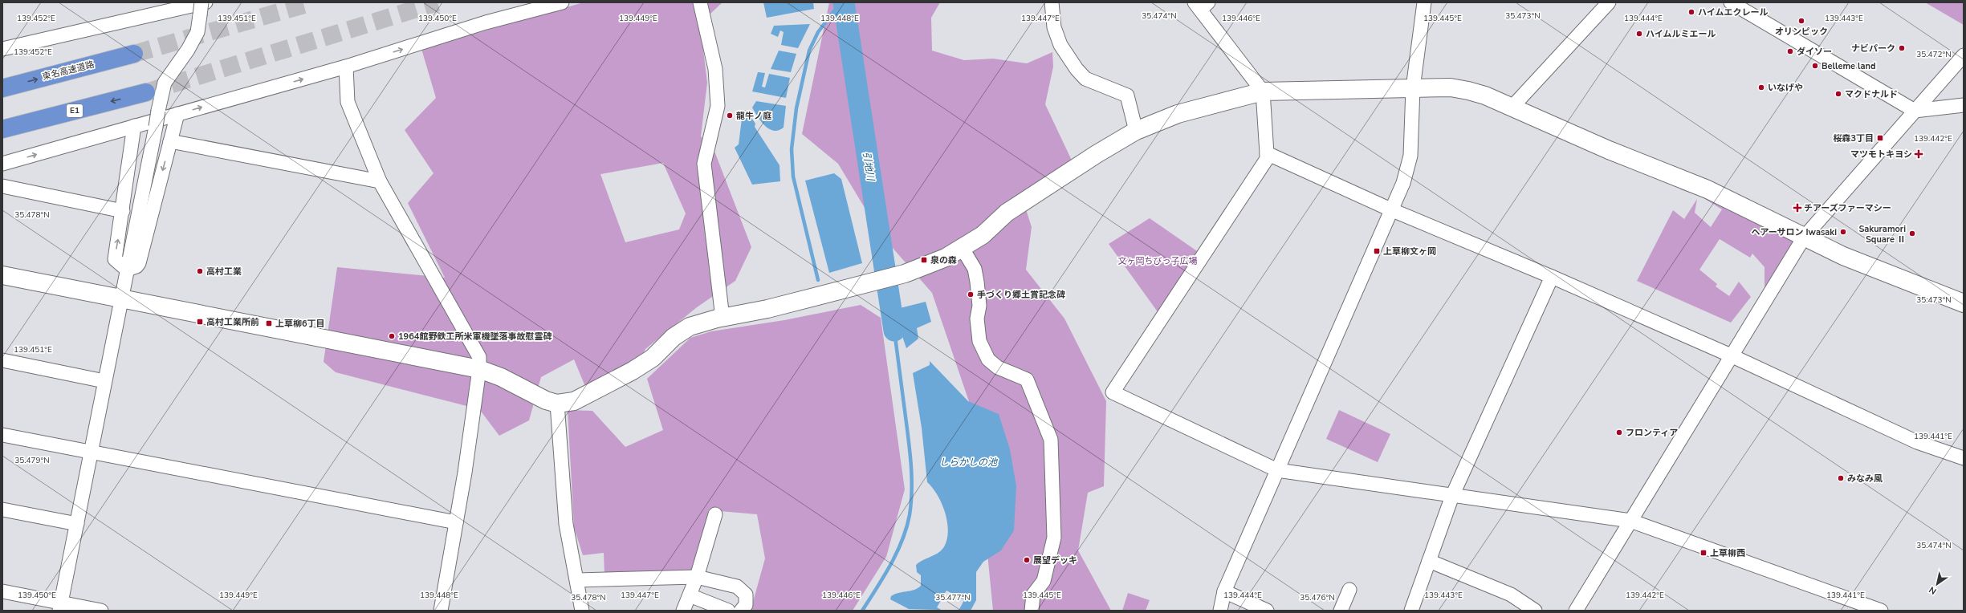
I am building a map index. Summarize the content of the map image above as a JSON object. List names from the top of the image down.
{
  "streets": {
    "highway": ["東名高速道路", "E1"]
  },
  "water": ["引地川", "しらかしの池"],
  "parks": ["文ヶ岡ちびっ子広場"],
  "places": {
    "other": [
      "ハイムエクレール",
      "オリンピック",
      "ハイムルミエール",
      "ナビパーク",
      "ダイソー",
      "Belleme land",
      "いなげや",
      "マクドナルド",
      "龍牛ノ庭",
      "ヘアーサロン Iwasaki",
      "Sakuramori Square Ⅱ",
      "高村工業",
      "手づくり郷土賞記念碑",
      "1964館野鉄工所米軍機墜落事故慰霊碑",
      "フロンティア",
      "みなみ風",
      "展望デッキ"
    ],
    "transit": [
      "桜森3丁目",
      "上草柳文ヶ岡",
      "泉の森",
      "高村工業所前",
      "上草柳6丁目",
      "上草柳西"
    ],
    "health": ["マツモトキヨシ", "チアーズファーマシー"]
  },
  "north": "bottom left",
  "coordinates": [
    "35.474°N",
    "35.473°N",
    "139.452°E",
    "139.451°E",
    "139.450°E",
    "139.449°E",
    "139.448°E",
    "139.447°E",
    "139.446°E",
    "139.445°E",
    "139.444°E",
    "139.443°E",
    "35.472°N",
    "139.442°E",
    "35.478°N",
    "139.441°E",
    "35.479°N",
    "35.477°N",
    "35.476°N"
  ]
}
